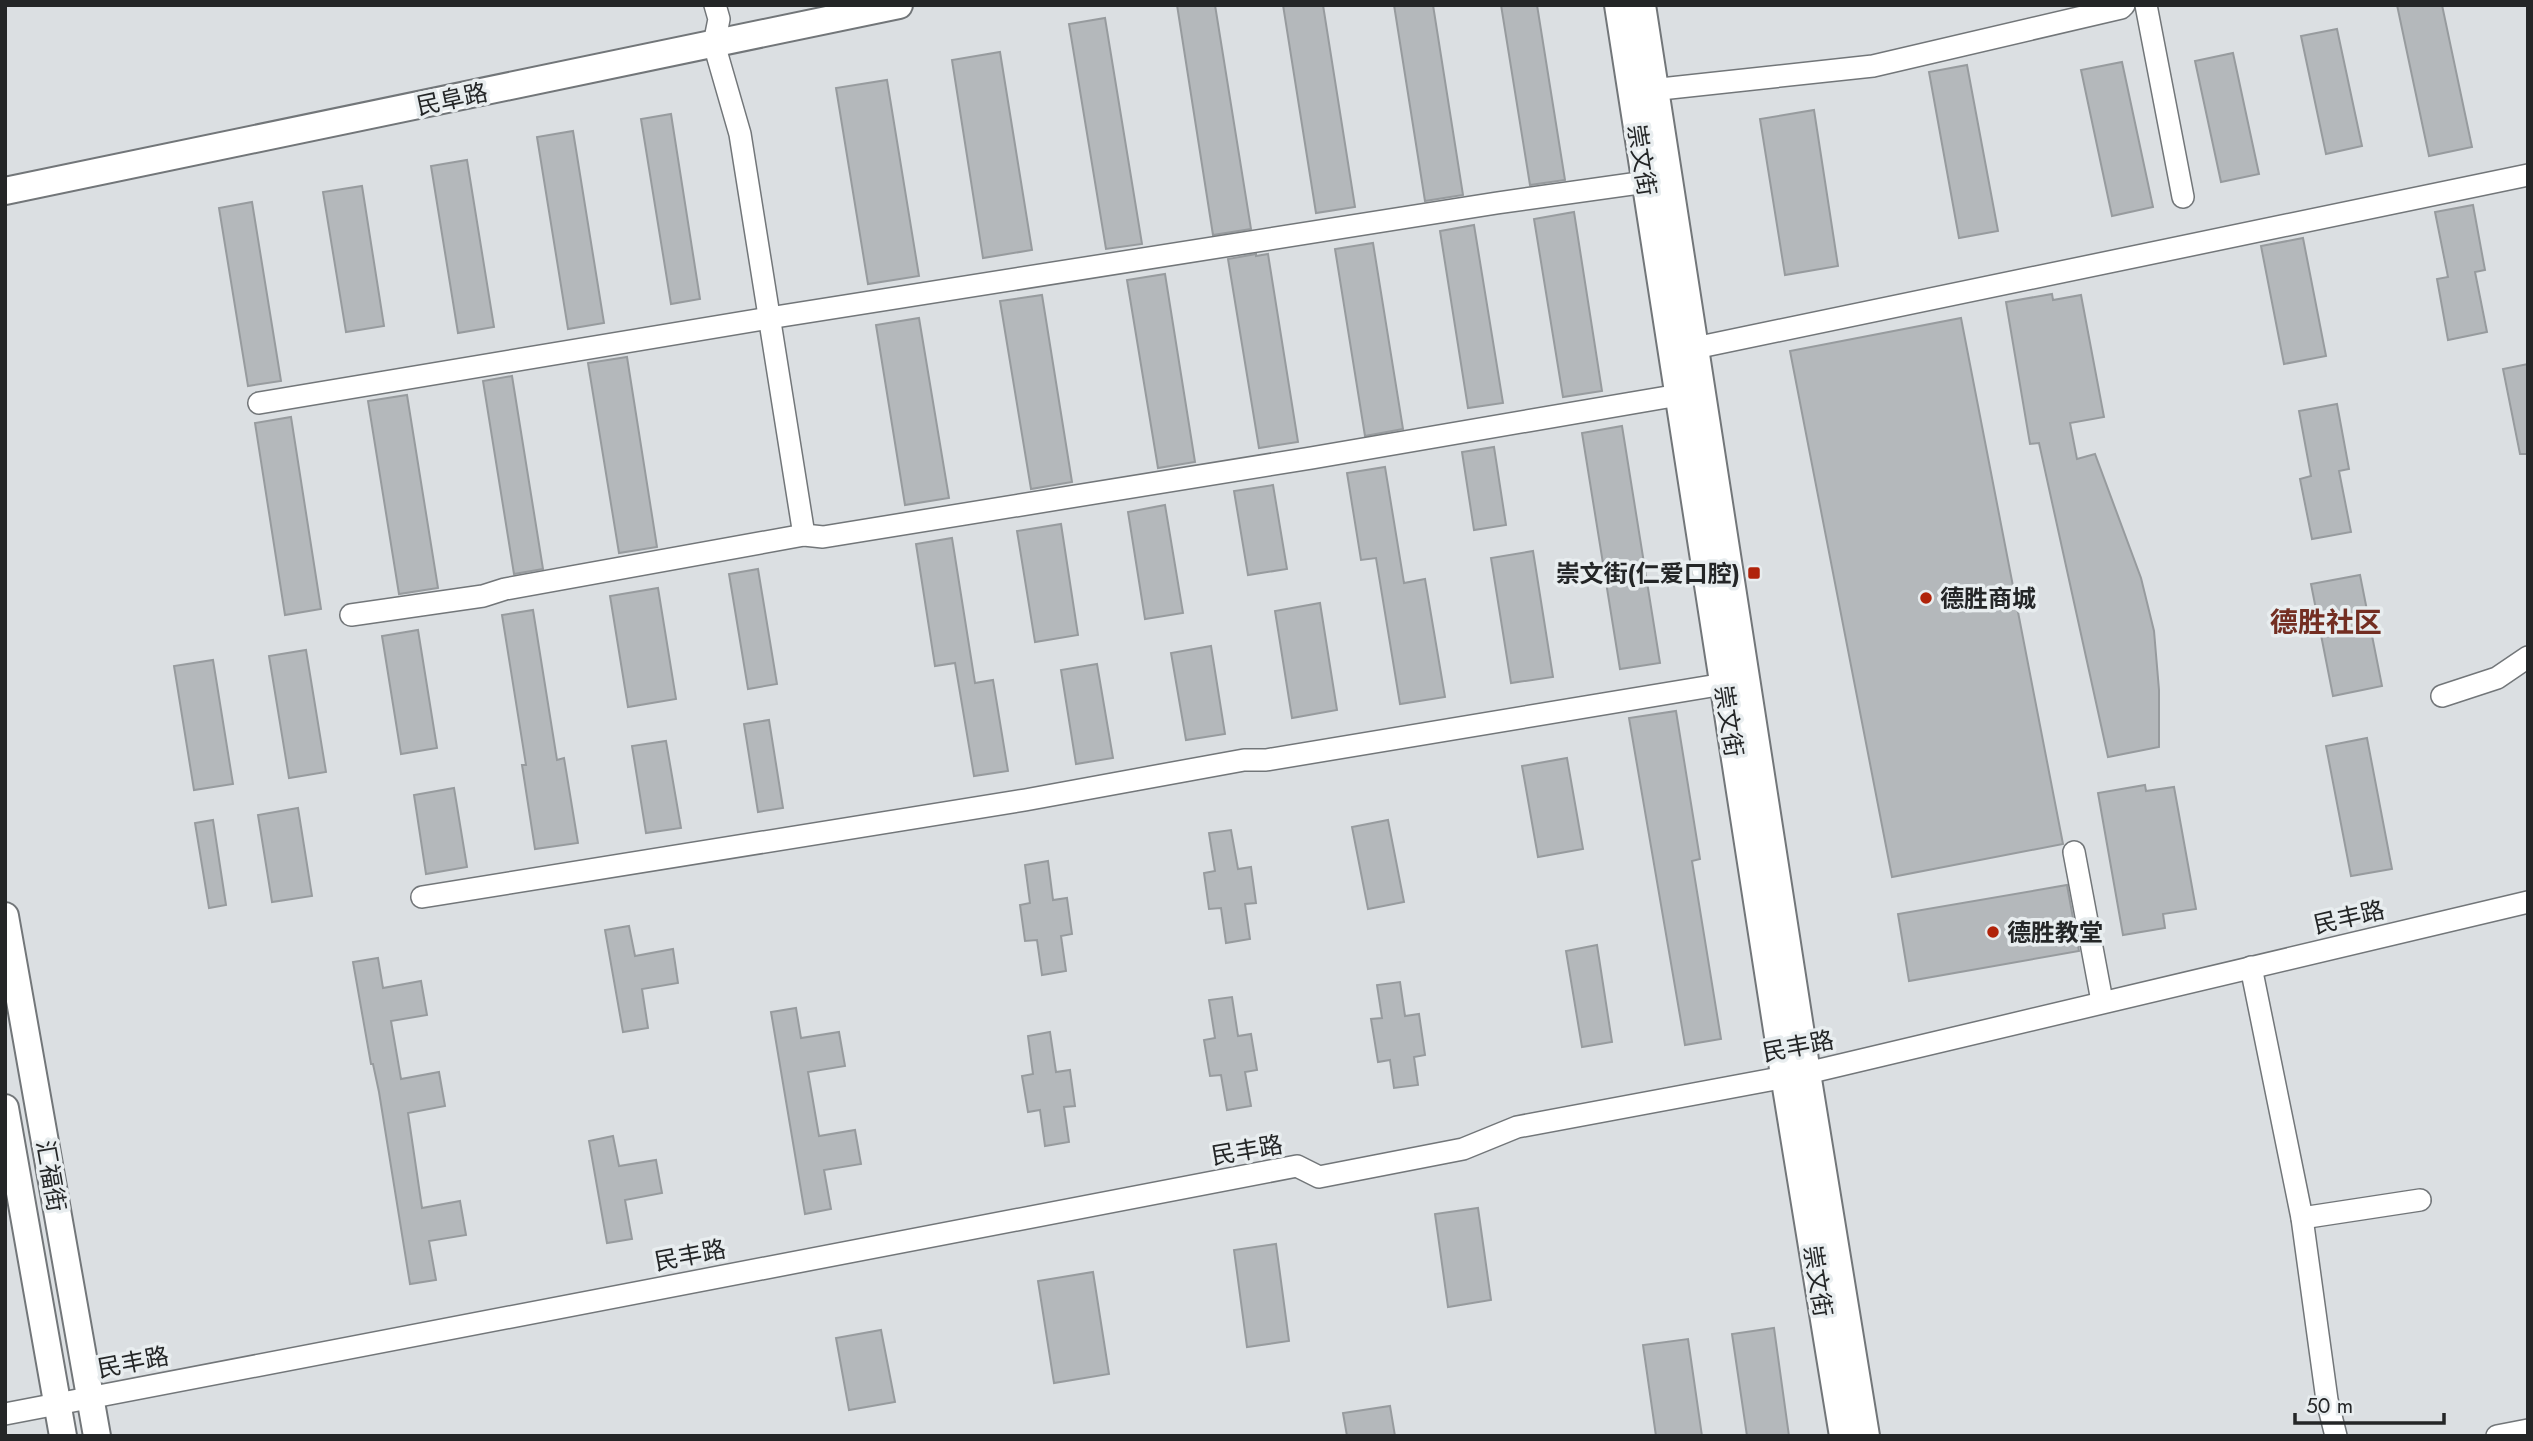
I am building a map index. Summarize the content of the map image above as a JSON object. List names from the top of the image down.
{
  "streets": {
    "street": [
      "民阜路",
      "崇文街",
      "民丰路",
      "汇福街"
    ]
  },
  "crossings": [
    ["崇文街", "民丰路"],
    ["民丰路", "汇福街"]
  ],
  "districts": ["德胜社区"],
  "places": {
    "transit": ["崇文街(仁爱口腔)"],
    "other": ["德胜商城", "德胜教堂"]
  },
  "scale_bar": "50 m"
}
